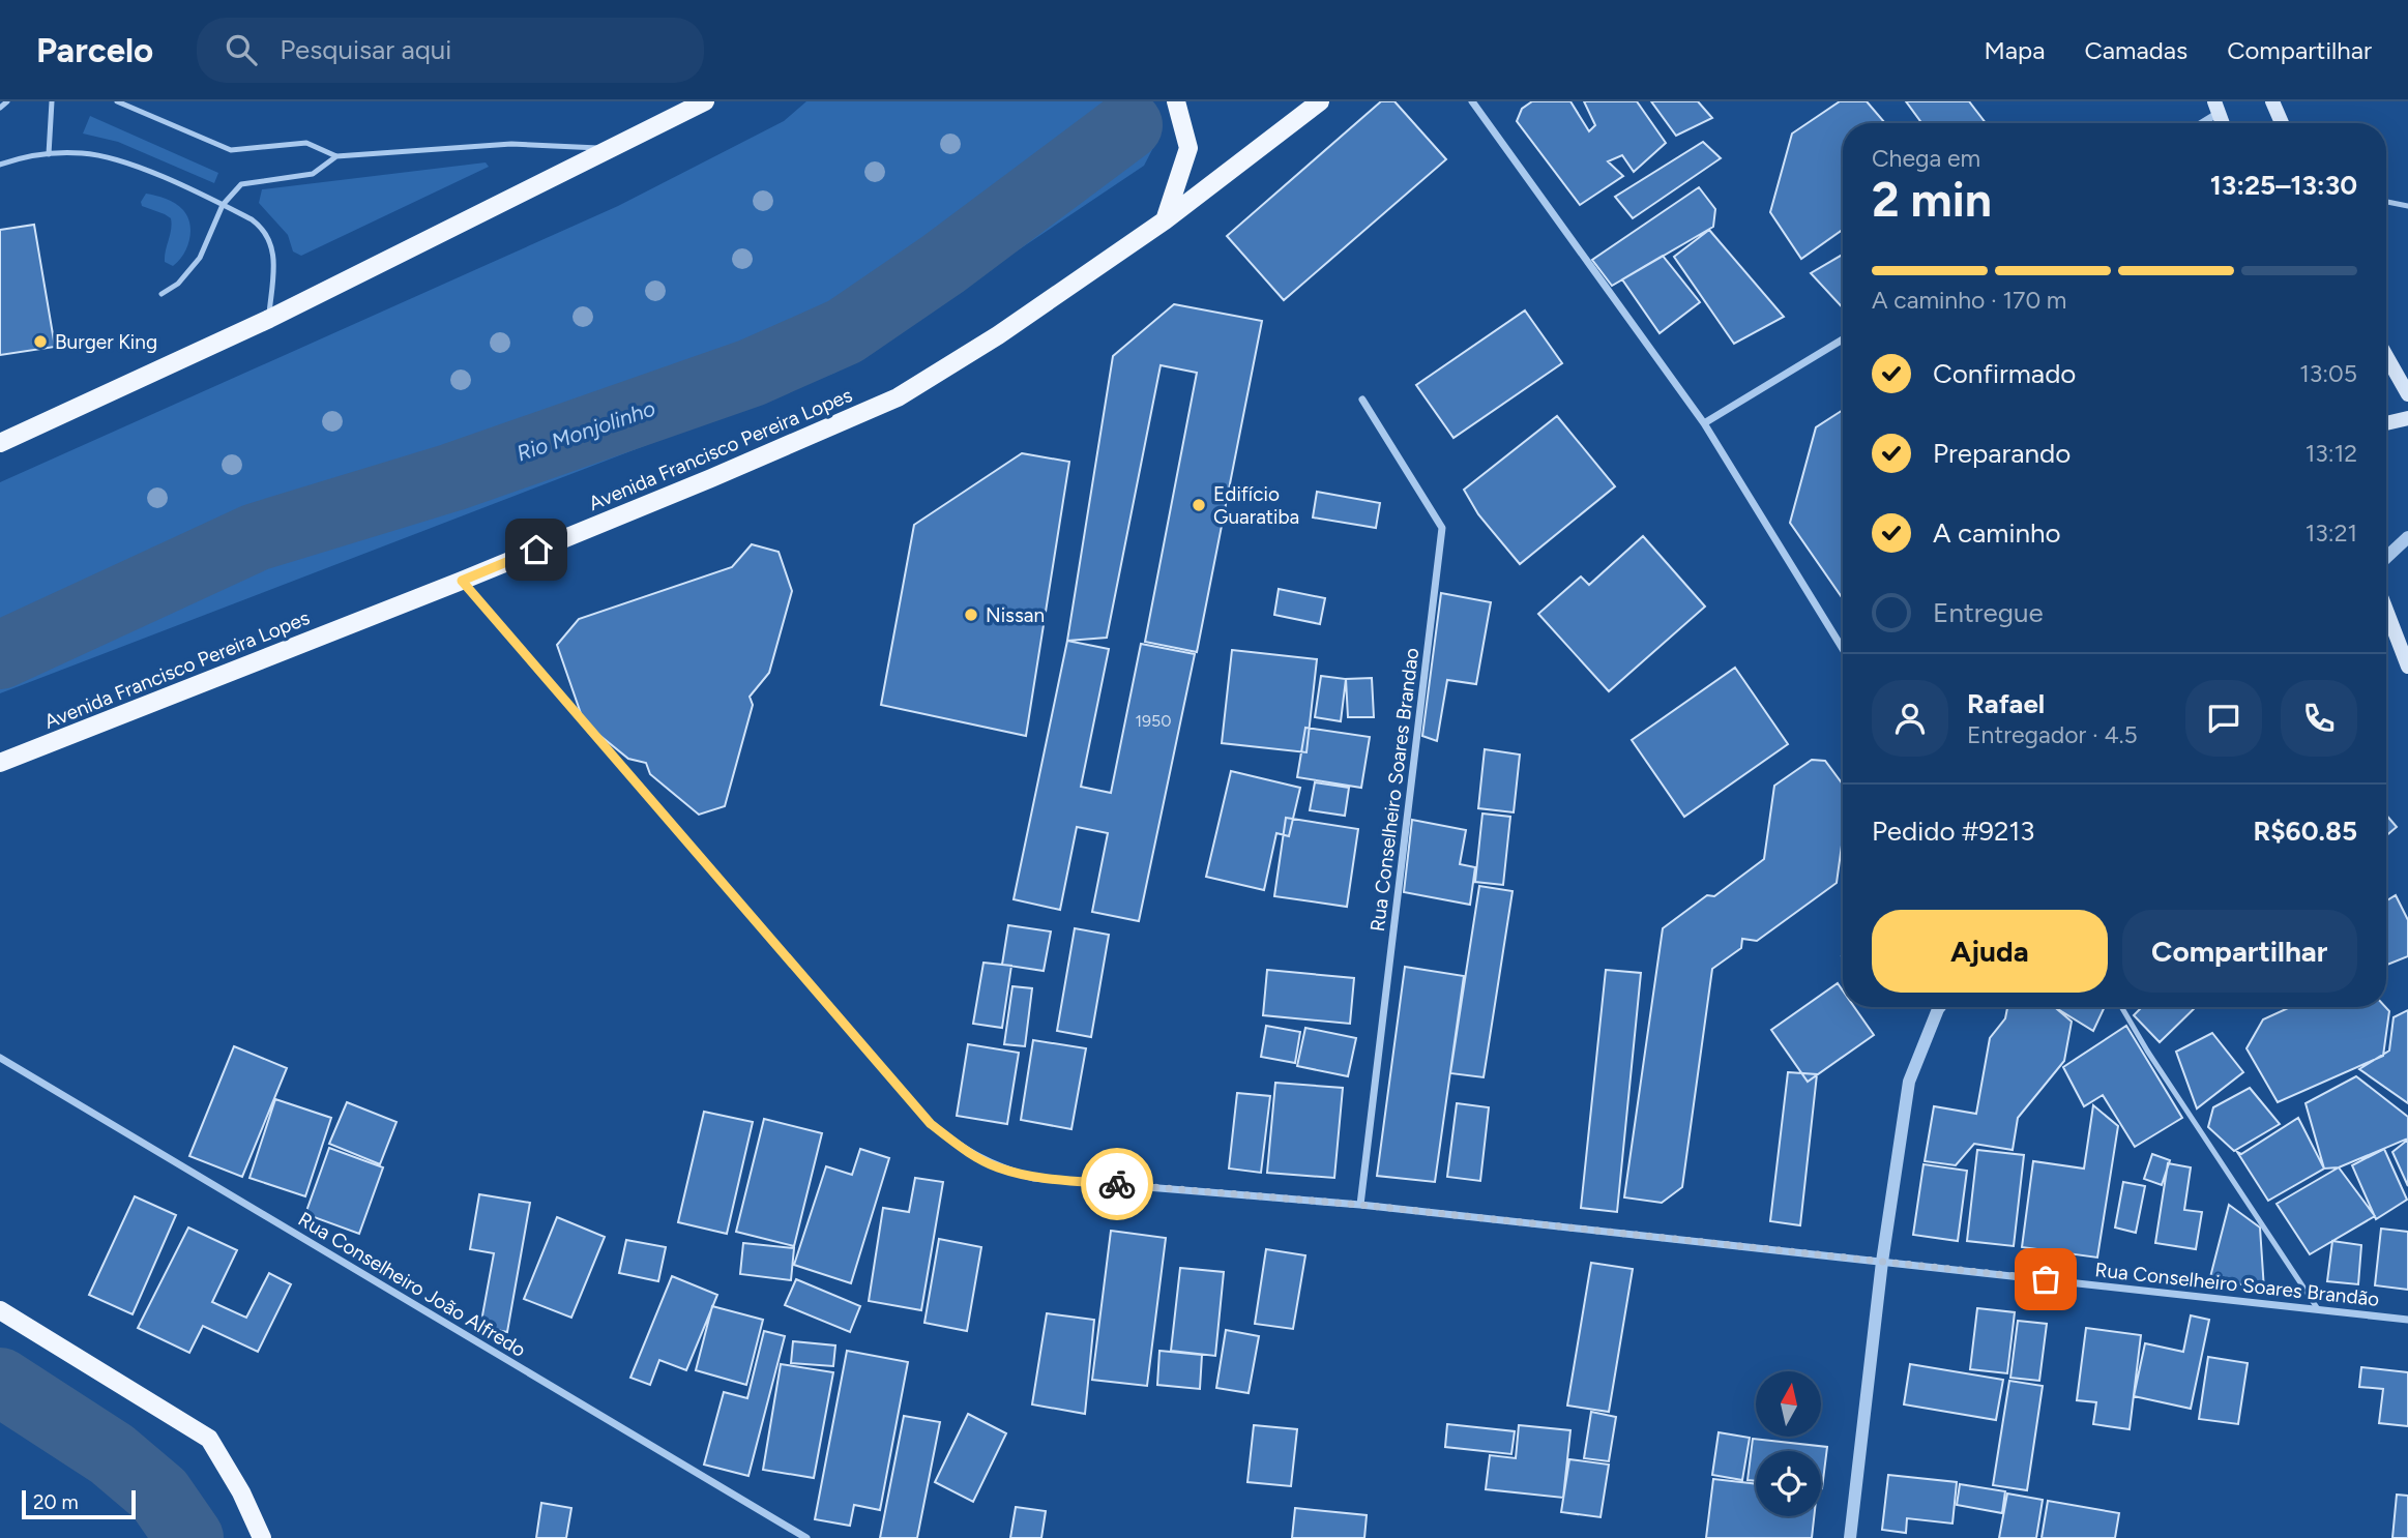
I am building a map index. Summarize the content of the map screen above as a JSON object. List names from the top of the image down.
{
  "streets": {
    "main road": ["Avenida Francisco Pereira Lopes"],
    "street": ["Rua Conselheiro Soares Brandao", "Rua Conselheiro João Alfredo", "Rua Conselheiro Soares Brandão"]
  },
  "crossings": [
    ["Avenida Francisco Pereira Lopes", "Rua Conselheiro Soares Brandão"],
    ["Rua Conselheiro Soares Brandao", "Rua Conselheiro Soares Brandão"]
  ],
  "water": ["Rio Monjolinho"],
  "places": ["Burger King", "Edifício Guaratiba", "Nissan"],
  "house_numbers": ["1950"],
  "scale_bar": "20 m",
  "north": "top",
  "page": {
    "header": "Parcelo",
    "search": "Pesquisar aqui",
    "nav": ["Mapa", "Camadas", "Compartilhar"],
    "heading": ["2 min", "Chega em", "13:25–13:30"],
    "panel": [
      "Rafael",
      "Entregador · 4.5",
      "Pedido #9213",
      "R$60.85"
    ],
    "bar": "A caminho · 170 m",
    "list": [
      ["Confirmado", "13:05"],
      ["Preparando", "13:12"],
      ["A caminho", "13:21"],
      "Entregue"
    ],
    "buttons": ["Ajuda", "Compartilhar"],
    "scale": "20 m"
  }
}
